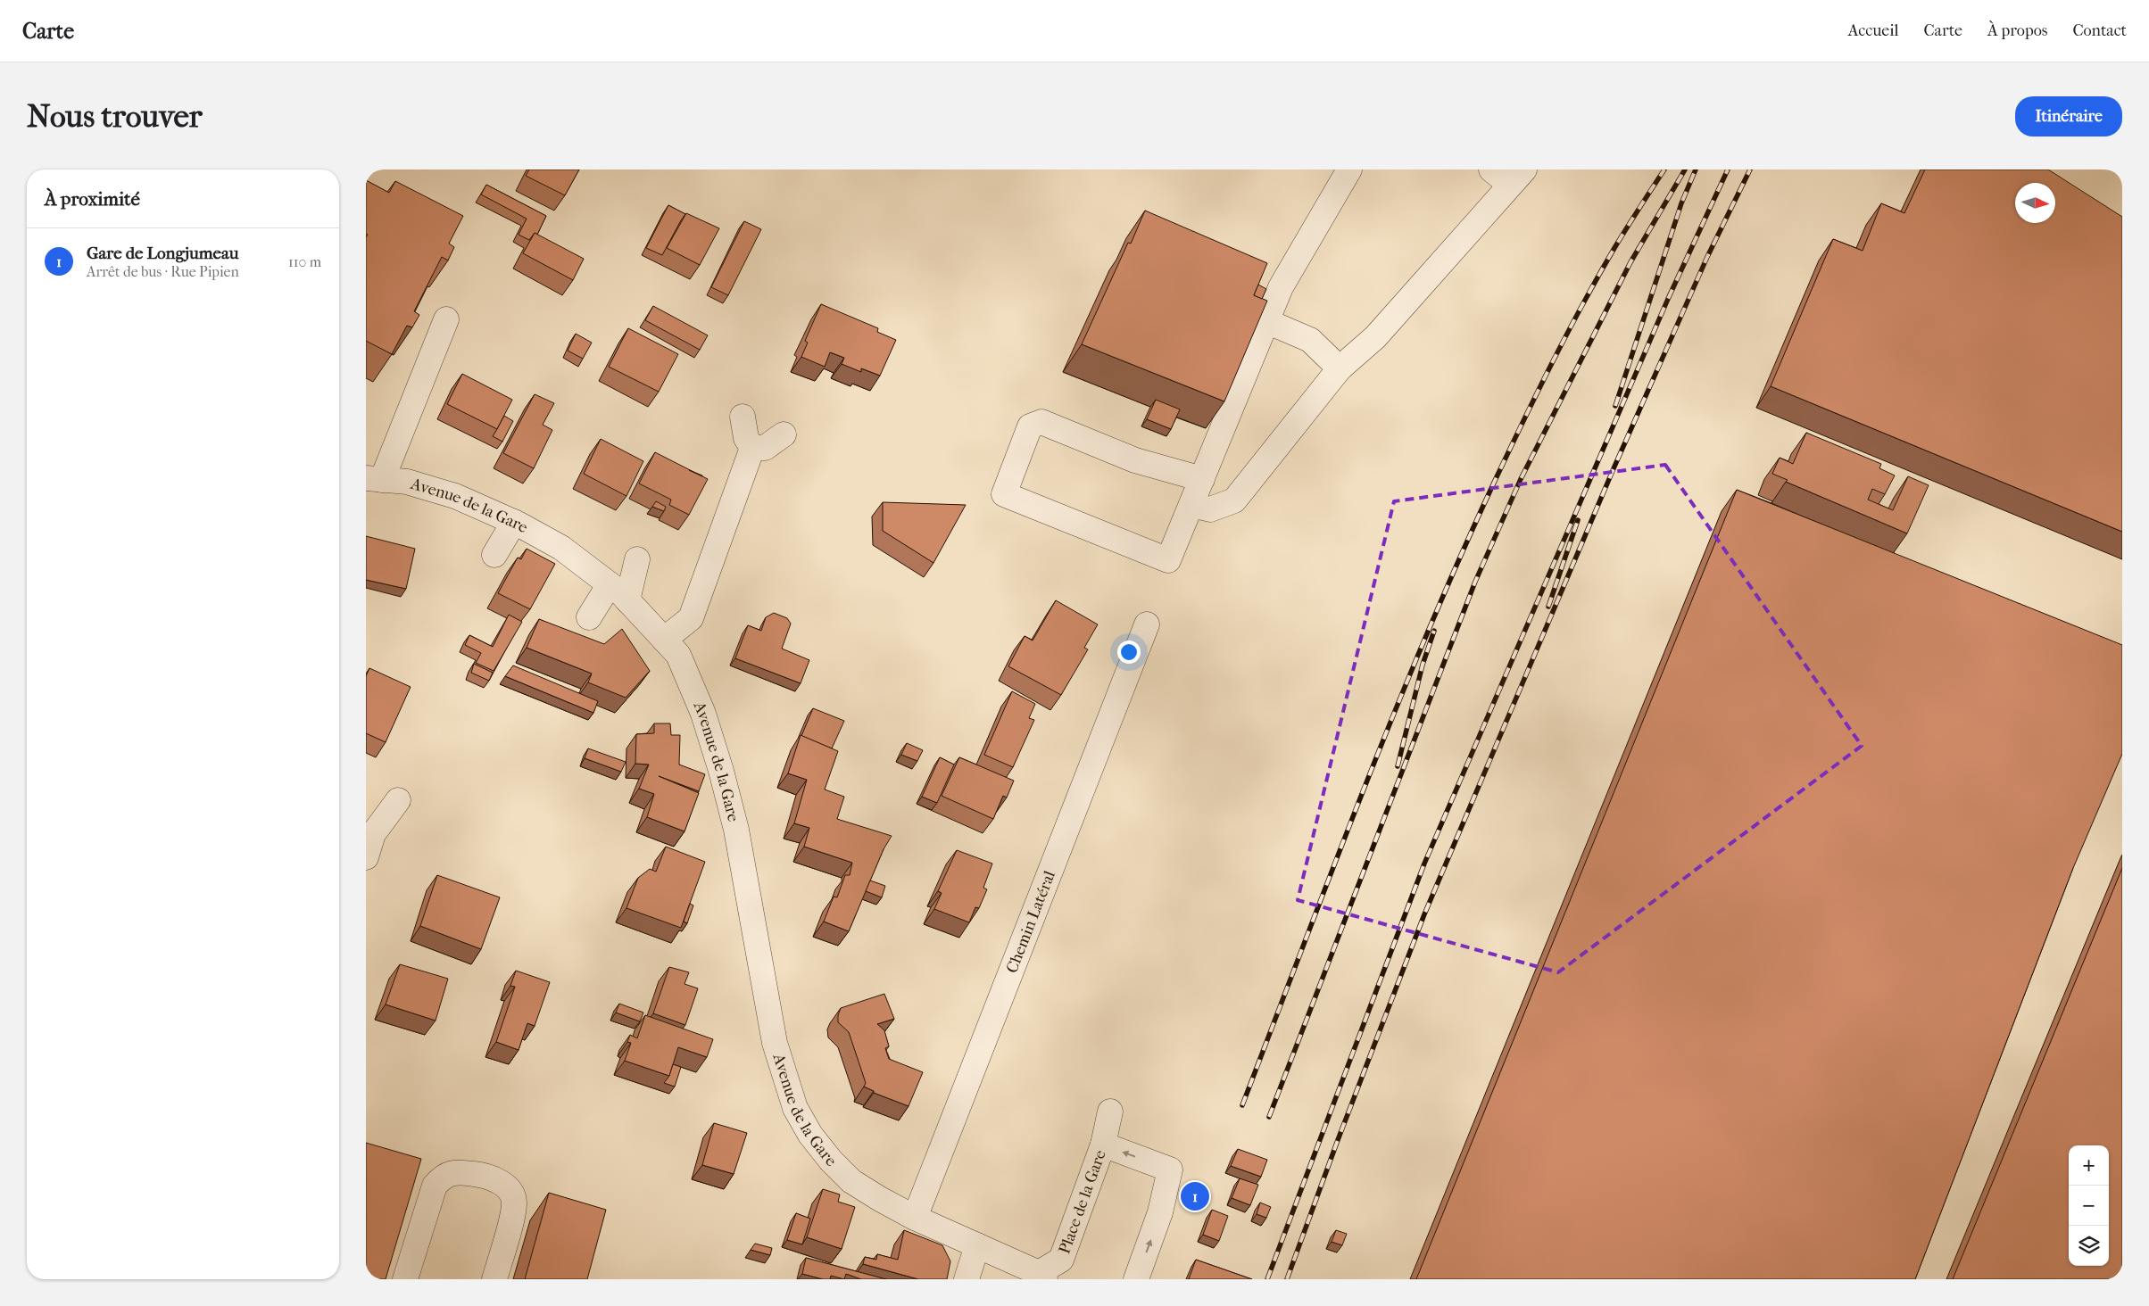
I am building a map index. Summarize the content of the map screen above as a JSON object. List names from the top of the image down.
{
  "streets": {
    "street": ["Avenue de la Gare", "Chemin Latéral", "Place de la Gare"]
  },
  "crossings": [
    ["Avenue de la Gare", "Place de la Gare"],
    ["Chemin Latéral", "Place de la Gare"]
  ],
  "north": "right",
  "page": {
    "header": "Carte",
    "nav": [
      "Accueil",
      "Carte",
      "À propos",
      "Contact"
    ],
    "buttons": "Itinéraire",
    "title": "Nous trouver",
    "heading": "À proximité",
    "list": [
      {
        "mark": "1",
        "name": "Gare de Longjumeau",
        "note": "Arrêt de bus · Rue Pipien",
        "value": "110 m"
      }
    ],
    "map_buttons": ["+", "−"],
    "pins": "1"
  }
}
